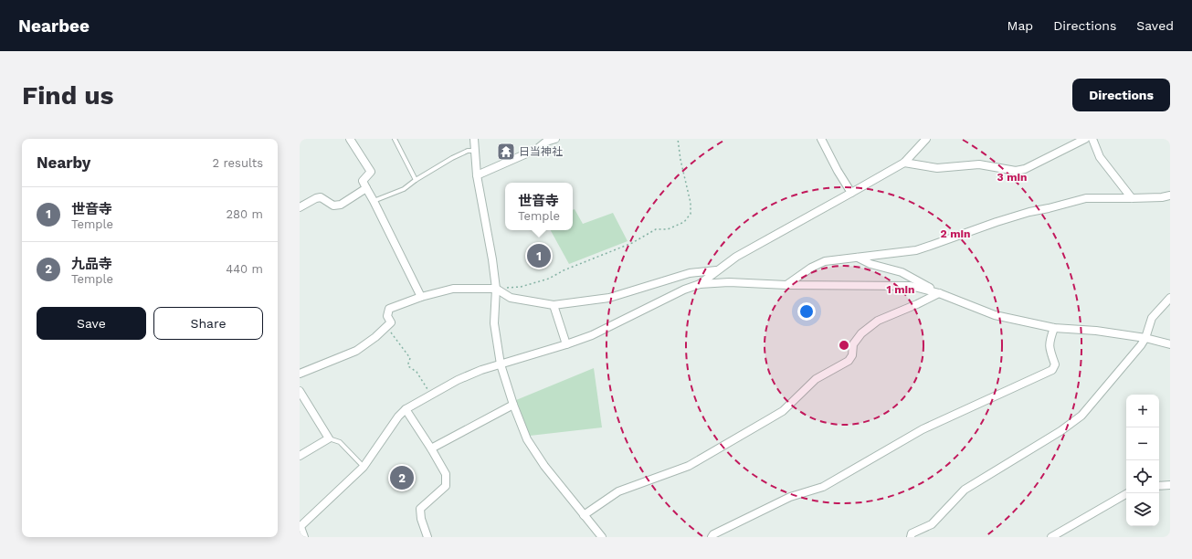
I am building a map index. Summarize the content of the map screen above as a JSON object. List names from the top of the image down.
{
  "places": {
    "temple": ["日当神社"]
  },
  "page": {
    "header": "Nearbee",
    "nav": ["Map", "Directions", "Saved"],
    "buttons": [
      "Directions",
      ["Save", "Share"]
    ],
    "title": "Find us",
    "heading": ["Nearby", "2 results"],
    "popup": ["世音寺", "Temple"],
    "list": [
      {
        "mark": "1",
        "name": "世音寺",
        "note": "Temple",
        "value": "280 m"
      },
      {
        "mark": "2",
        "name": "九品寺",
        "note": "Temple",
        "value": "440 m"
      }
    ],
    "pins": ["1", "2"],
    "map_buttons": ["+", "−"]
  },
  "rings": ["3 min", "2 min", "1 min"]
}
